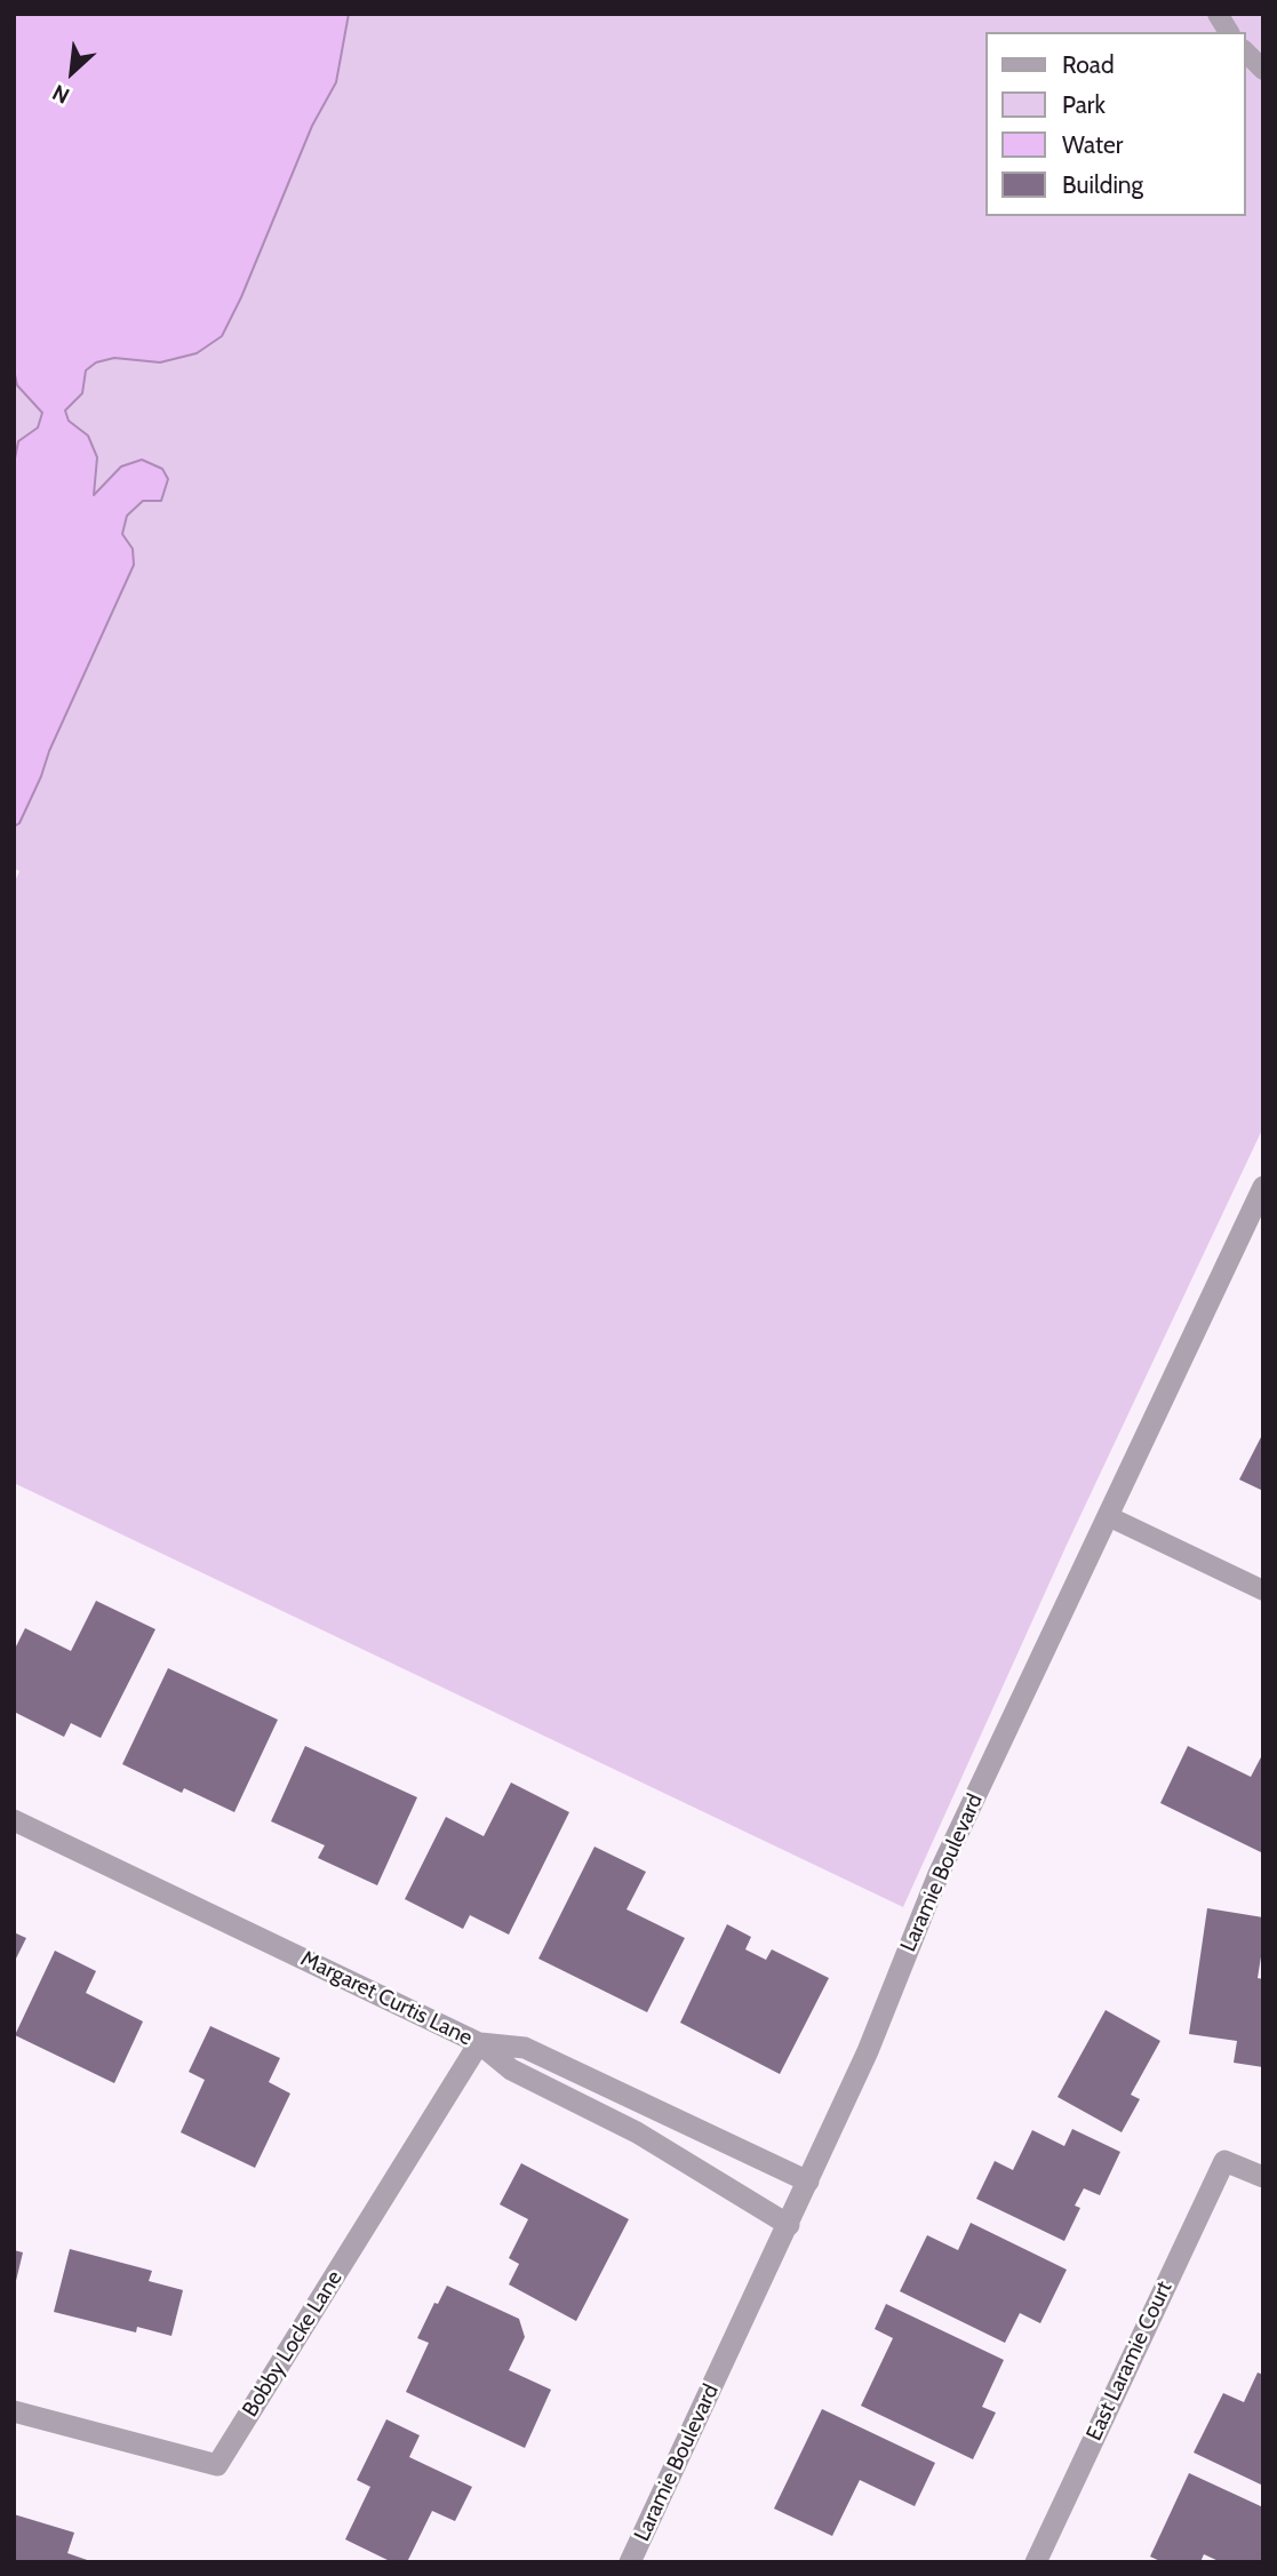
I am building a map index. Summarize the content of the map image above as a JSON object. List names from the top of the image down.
{
  "streets": {
    "street": [
      "Laramie Boulevard",
      "Margaret Curtis Lane",
      "Bobby Locke Lane",
      "East Laramie Court"
    ]
  },
  "crossings": [
    ["Laramie Boulevard", "Margaret Curtis Lane"],
    ["Margaret Curtis Lane", "Bobby Locke Lane"]
  ],
  "legend": [
    "Road",
    "Park",
    "Water",
    "Building"
  ],
  "north": "bottom left"
}
